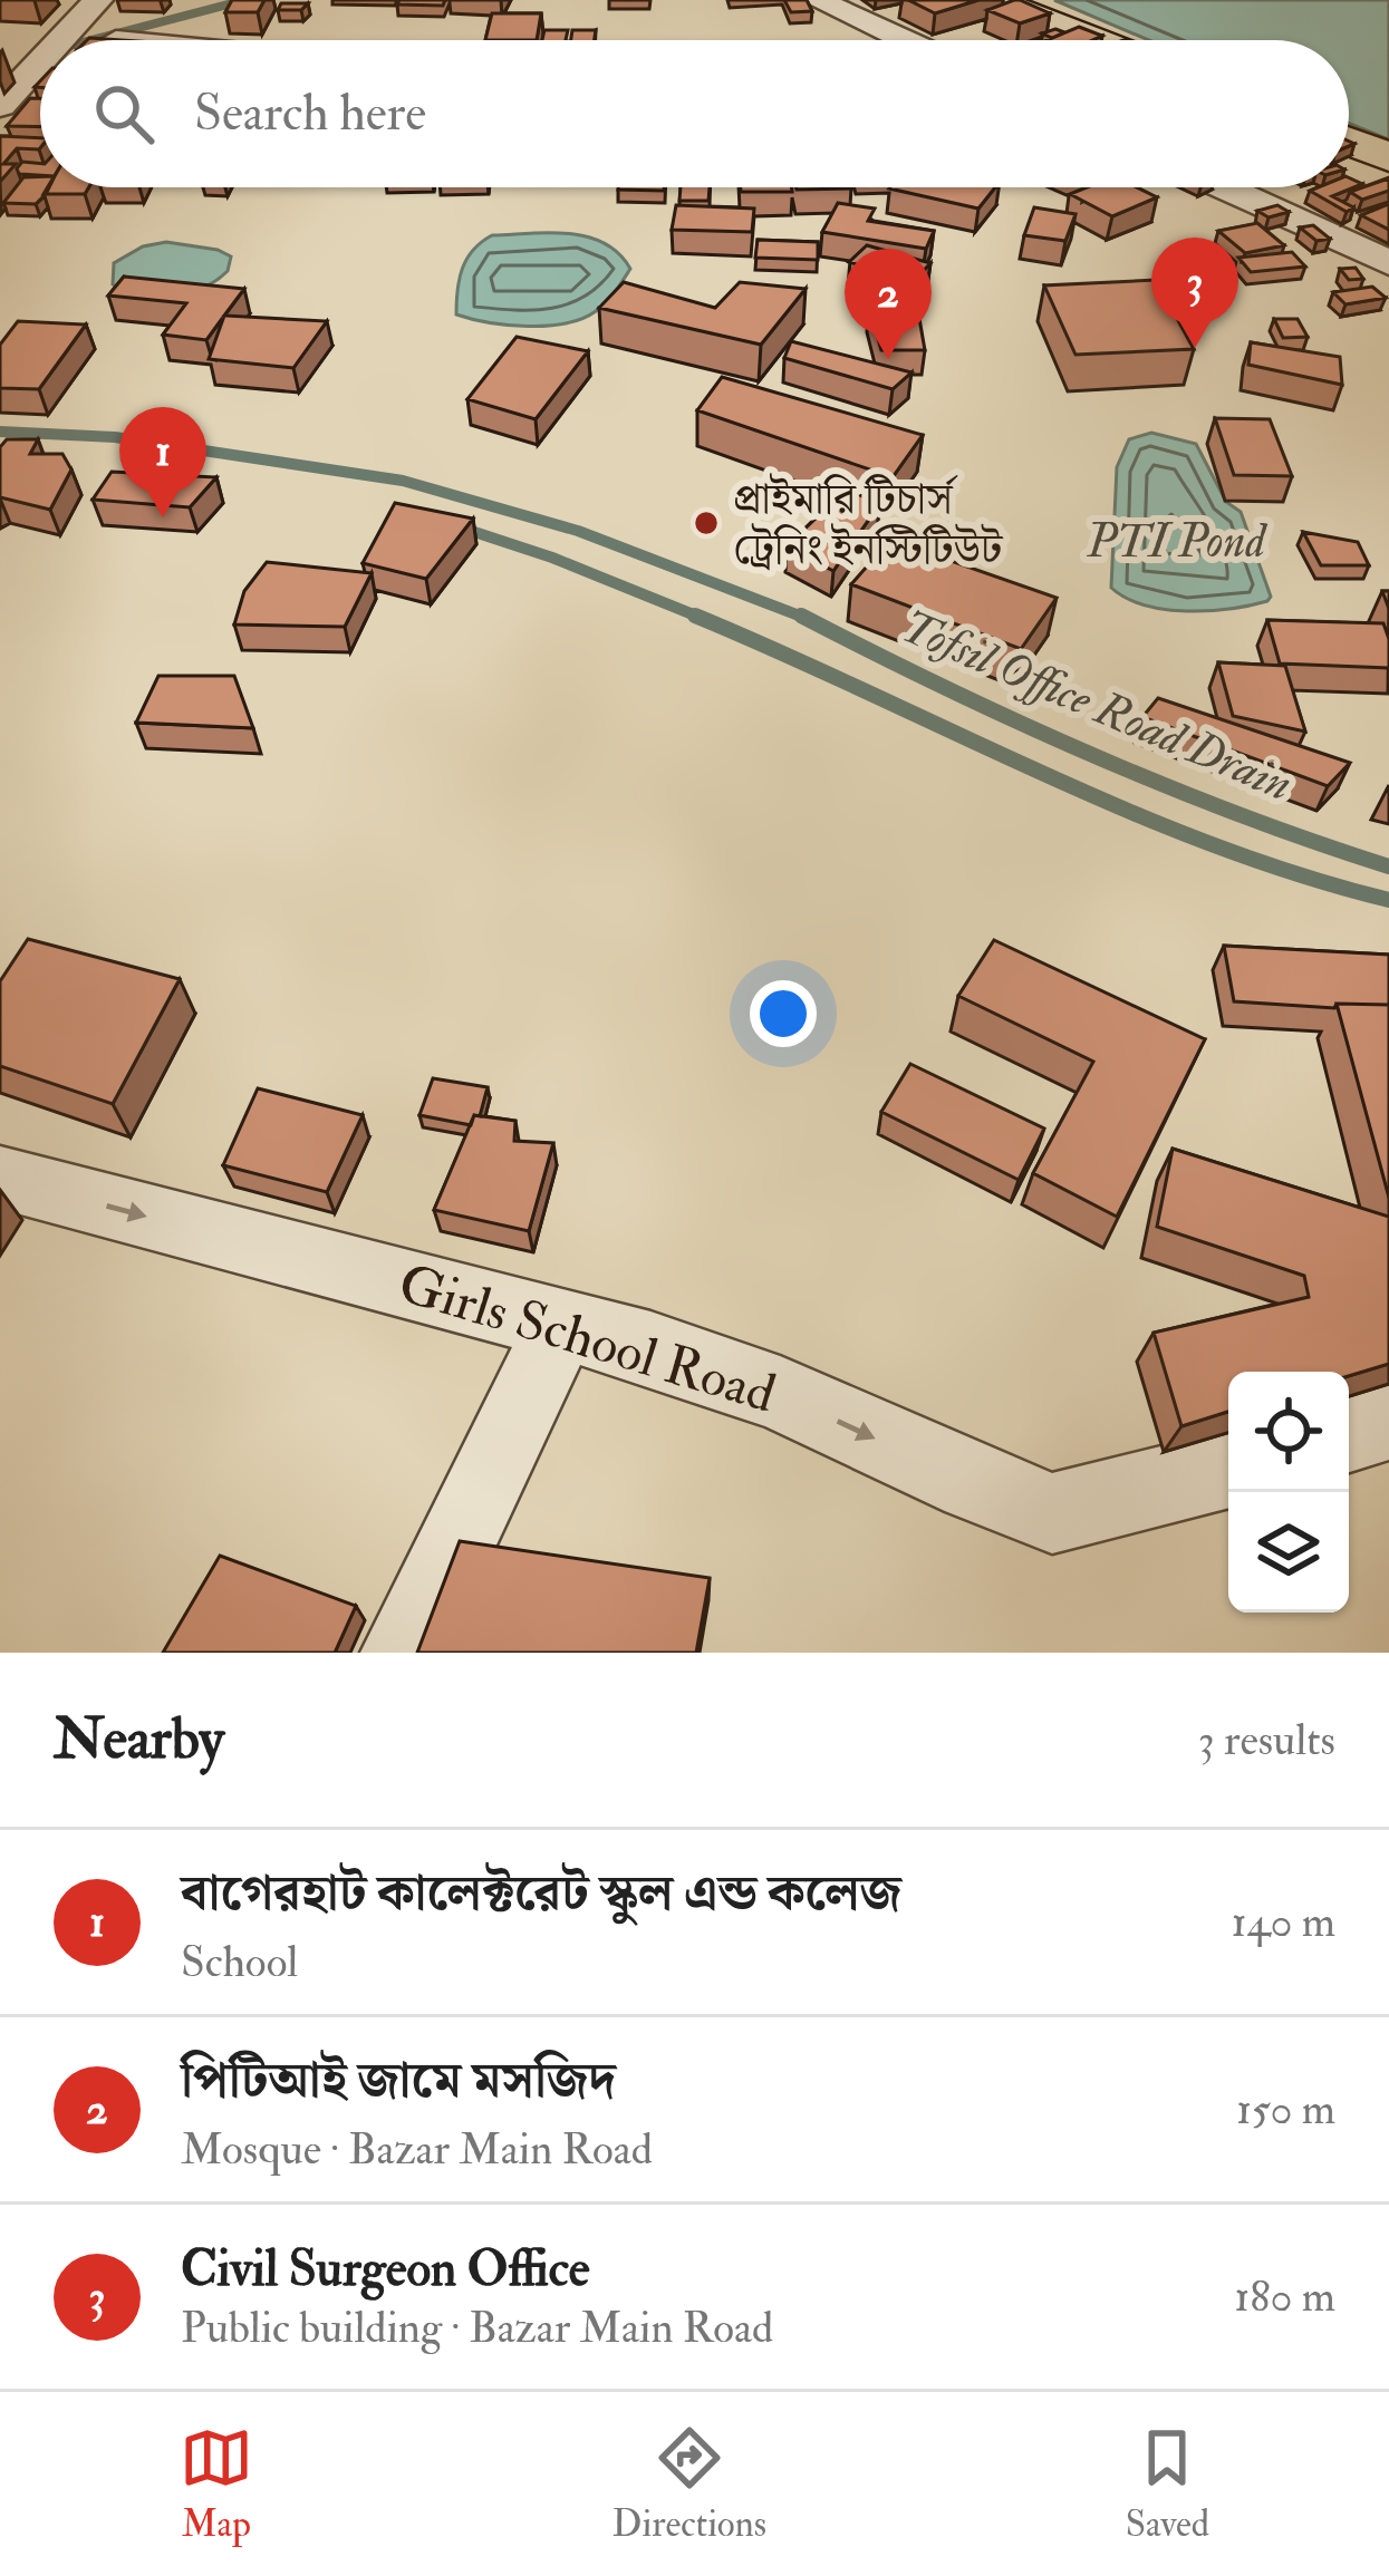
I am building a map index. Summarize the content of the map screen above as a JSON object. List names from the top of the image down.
{
  "streets": {
    "street": ["Girls School Road"]
  },
  "one_way": ["Girls School Road"],
  "water": ["PTI Pond", "Tofsil Office Road Drain"],
  "places": ["প্রাইমারি টিচার্স ট্রেনিং ইনস্টিটিউট"],
  "page": {
    "search": "Search here",
    "pins": ["3", "2", "1"],
    "heading": ["Nearby", "3 results"],
    "list": [
      {
        "mark": "1",
        "name": "বাগেরহাট কালেক্টরেট স্কুল এন্ড কলেজ",
        "note": "School",
        "value": "140 m"
      },
      {
        "mark": "2",
        "name": "পিটিআই জামে মসজিদ",
        "note": "Mosque · Bazar Main Road",
        "value": "150 m"
      },
      {
        "mark": "3",
        "name": "Civil Surgeon Office",
        "note": "Public building · Bazar Main Road",
        "value": "180 m"
      }
    ],
    "nav": ["Map", "Directions", "Saved"]
  }
}
